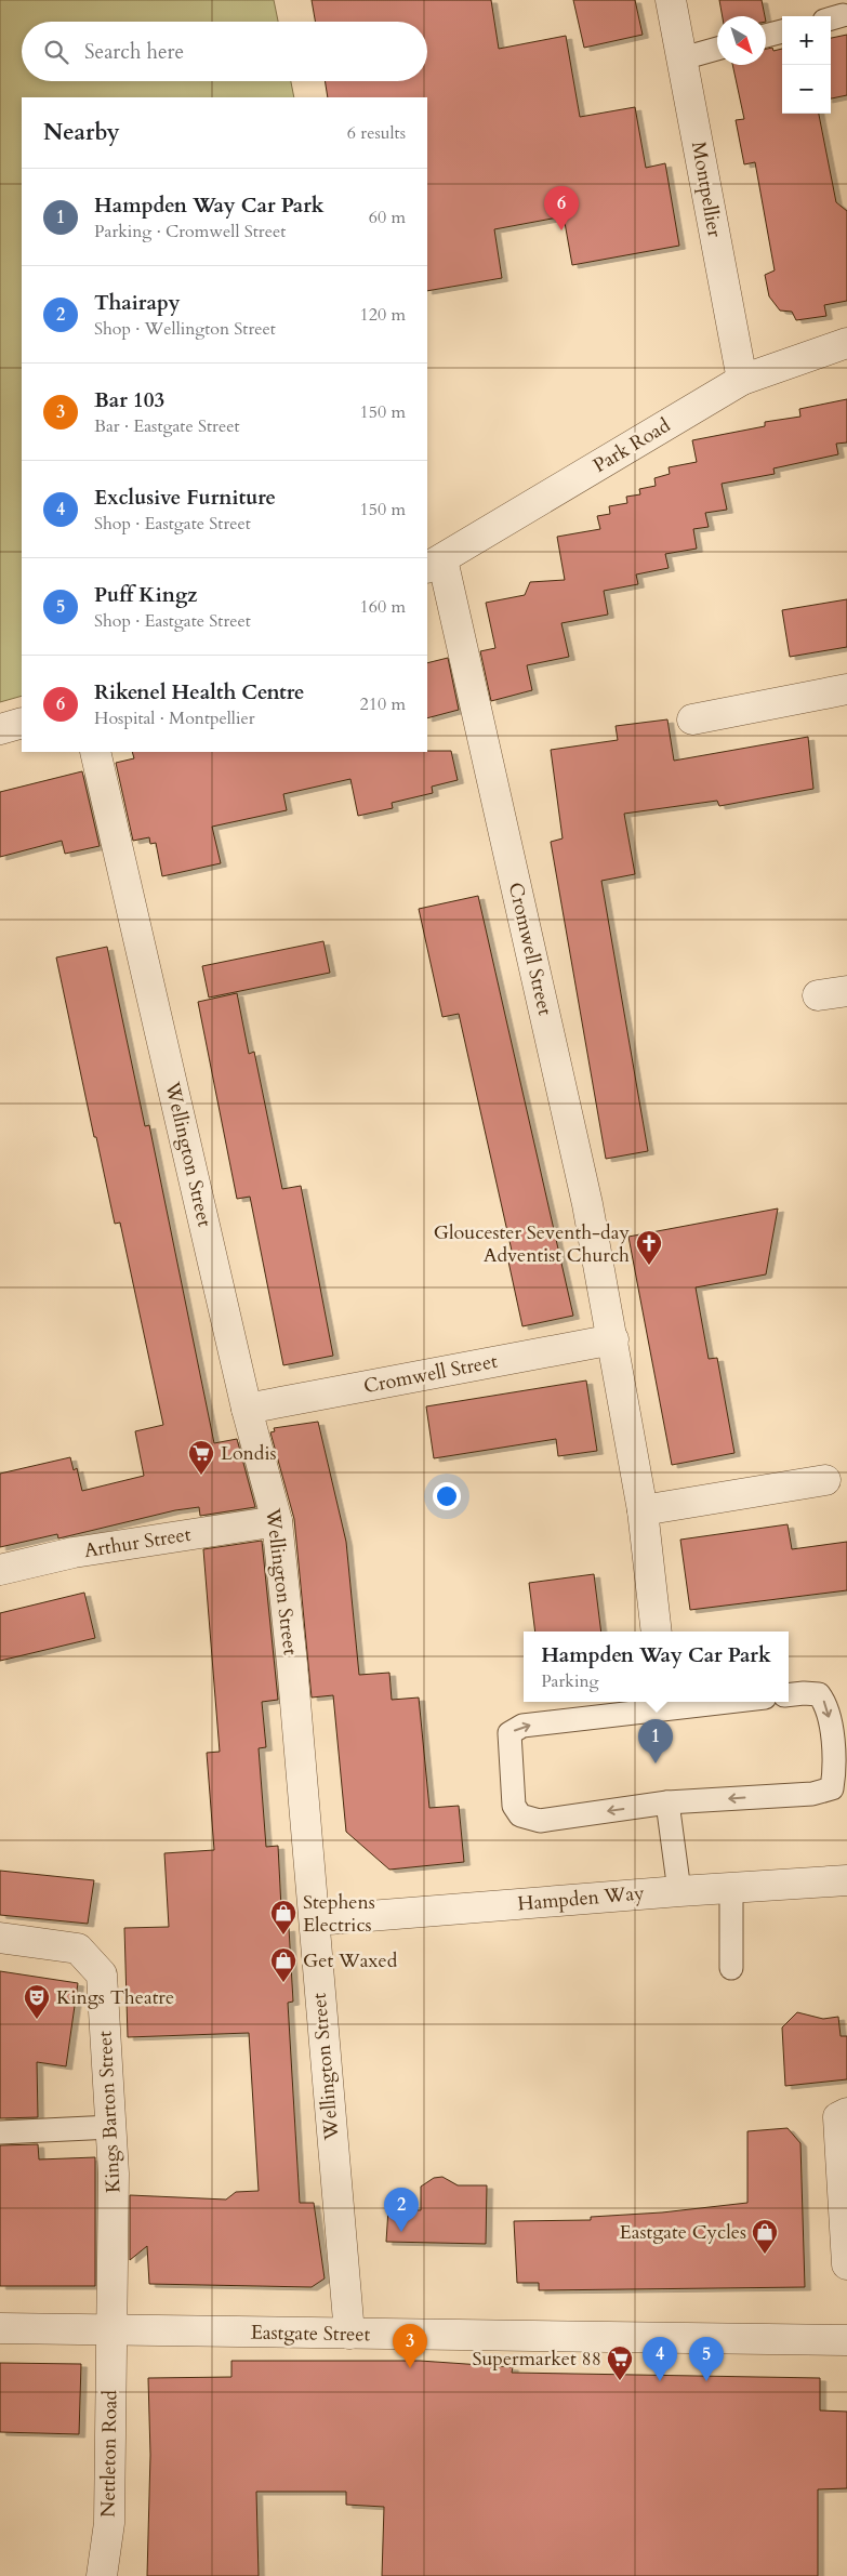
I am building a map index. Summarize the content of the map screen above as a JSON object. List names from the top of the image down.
{
  "streets": {
    "street": [
      "Montpellier",
      "Park Road",
      "Cromwell Street",
      "Wellington Street",
      "Arthur Street",
      "Hampden Way",
      "Kings Barton Street",
      "Eastgate Street",
      "Nettleton Road"
    ]
  },
  "crossings": [
    ["Montpellier", "Park Road"],
    ["Park Road", "Cromwell Street"],
    ["Cromwell Street", "Wellington Street"],
    ["Wellington Street", "Arthur Street"],
    ["Wellington Street", "Hampden Way"],
    ["Wellington Street", "Eastgate Street"],
    ["Kings Barton Street", "Eastgate Street"],
    ["Kings Barton Street", "Nettleton Road"],
    ["Eastgate Street", "Nettleton Road"]
  ],
  "places": {
    "church": ["Gloucester Seventh-day Adventist Church"],
    "supermarket": ["Londis", "Supermarket 88"],
    "shop": ["Stephens Electrics", "Get Waxed", "Eastgate Cycles"],
    "theatre": ["Kings Theatre"]
  },
  "north": "bottom right",
  "page": {
    "map_buttons": ["+", "−"],
    "search": "Search here",
    "heading": ["Nearby", "6 results"],
    "list": [
      {
        "mark": "1",
        "name": "Hampden Way Car Park",
        "note": "Parking · Cromwell Street",
        "value": "60 m"
      },
      {
        "mark": "2",
        "name": "Thairapy",
        "note": "Shop · Wellington Street",
        "value": "120 m"
      },
      {
        "mark": "3",
        "name": "Bar 103",
        "note": "Bar · Eastgate Street",
        "value": "150 m"
      },
      {
        "mark": "4",
        "name": "Exclusive Furniture",
        "note": "Shop · Eastgate Street",
        "value": "150 m"
      },
      {
        "mark": "5",
        "name": "Puff Kingz",
        "note": "Shop · Eastgate Street",
        "value": "160 m"
      },
      {
        "mark": "6",
        "name": "Rikenel Health Centre",
        "note": "Hospital · Montpellier",
        "value": "210 m"
      }
    ],
    "pins": [
      "6",
      "1",
      "2",
      "3",
      "4",
      "5"
    ],
    "popup": ["Hampden Way Car Park", "Parking"]
  }
}
